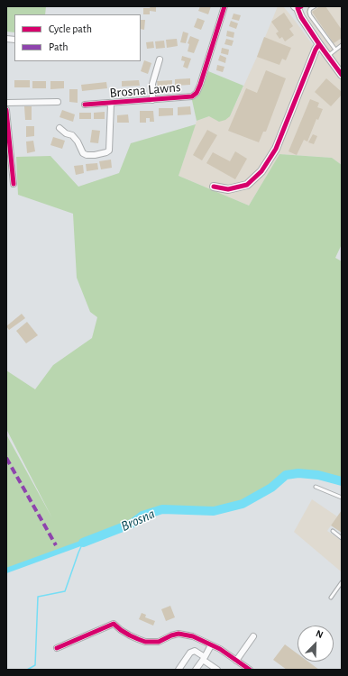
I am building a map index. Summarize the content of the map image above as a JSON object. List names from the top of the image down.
{
  "streets": {
    "street": ["Brosna Lawns"]
  },
  "water": ["Brosna"],
  "legend": ["Cycle path", "Path"],
  "north": "top right"
}
